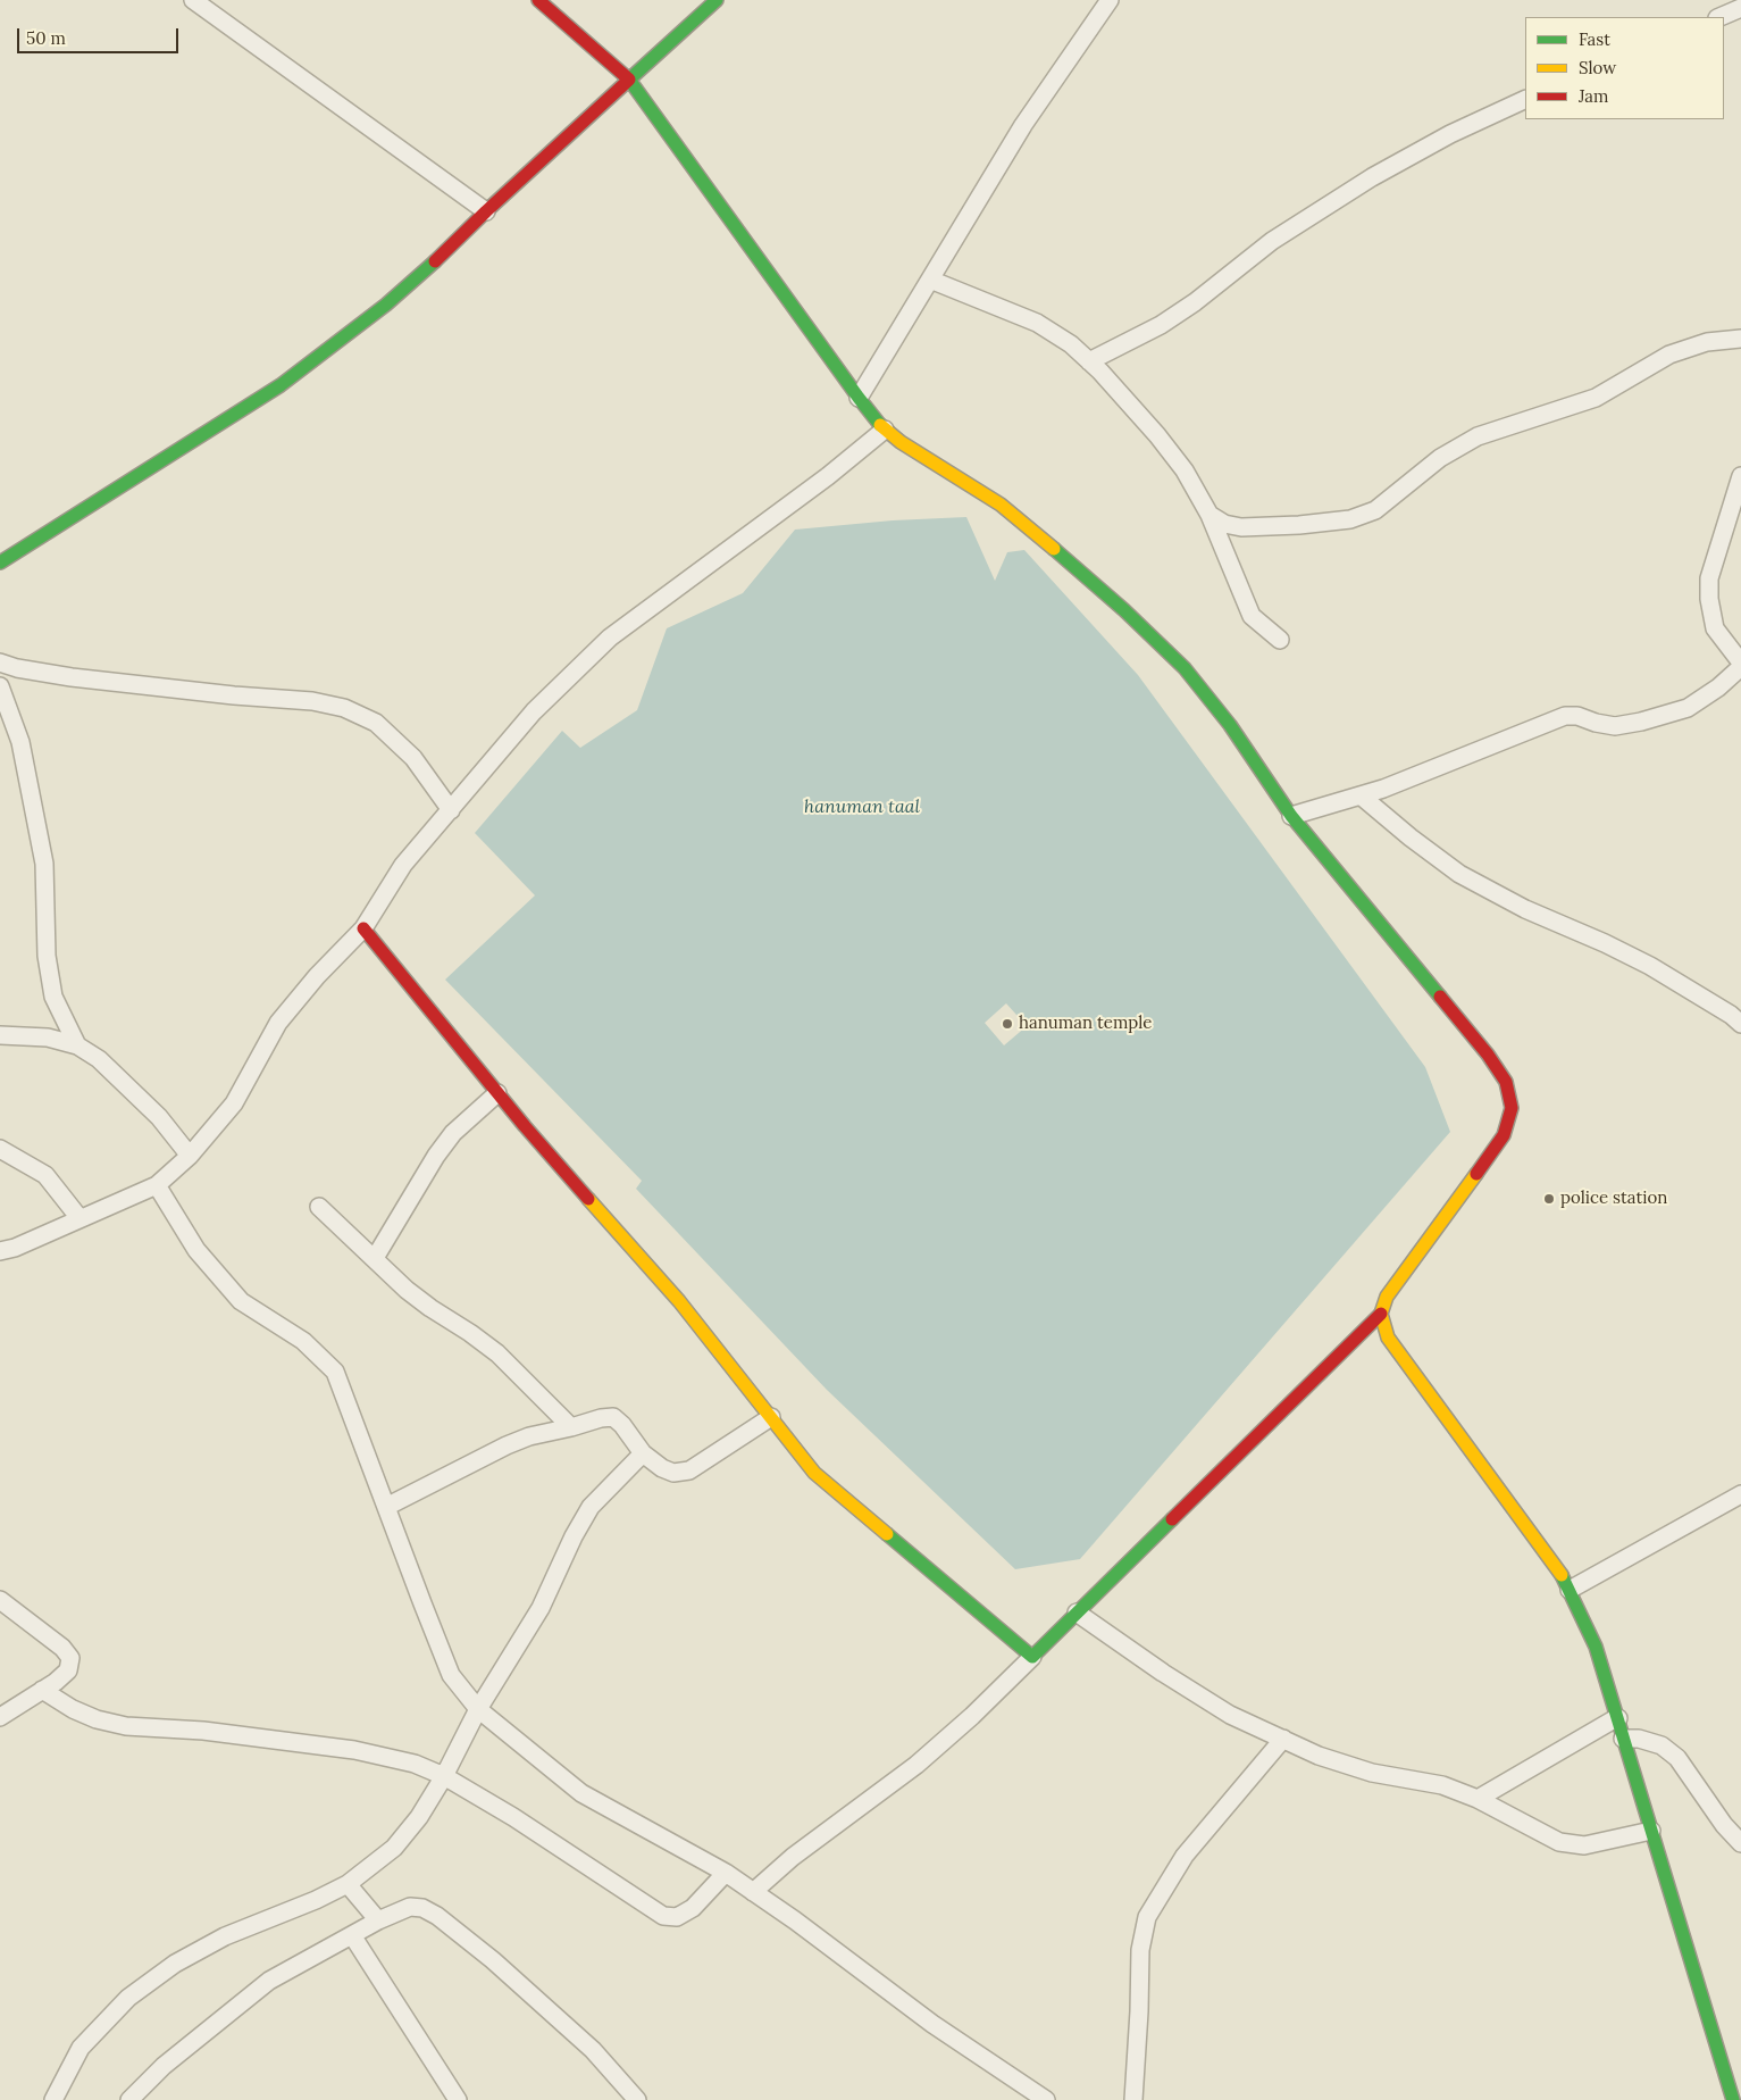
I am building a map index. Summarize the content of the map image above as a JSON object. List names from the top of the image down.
{
  "water": ["hanuman taal"],
  "places": ["hanuman temple", "police station"],
  "legend": ["Fast", "Slow", "Jam"],
  "scale_bar": "50 m"
}
